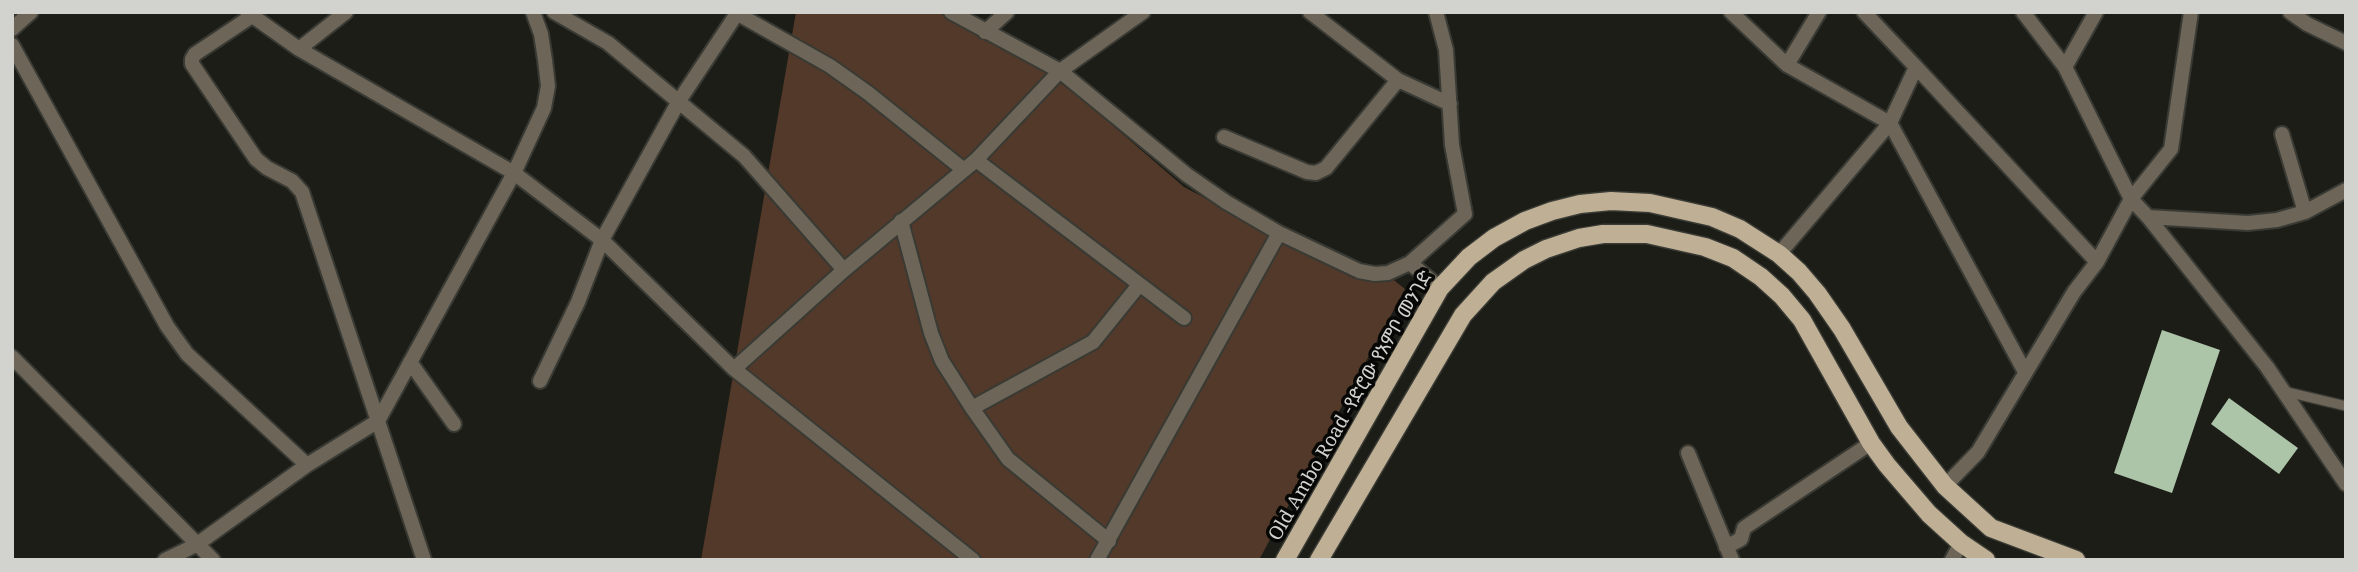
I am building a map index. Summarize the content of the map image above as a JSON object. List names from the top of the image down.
{
  "streets": {
    "main road": ["Old Ambo Road -የድሮው የአምቦ መንገድ"]
  }
}
